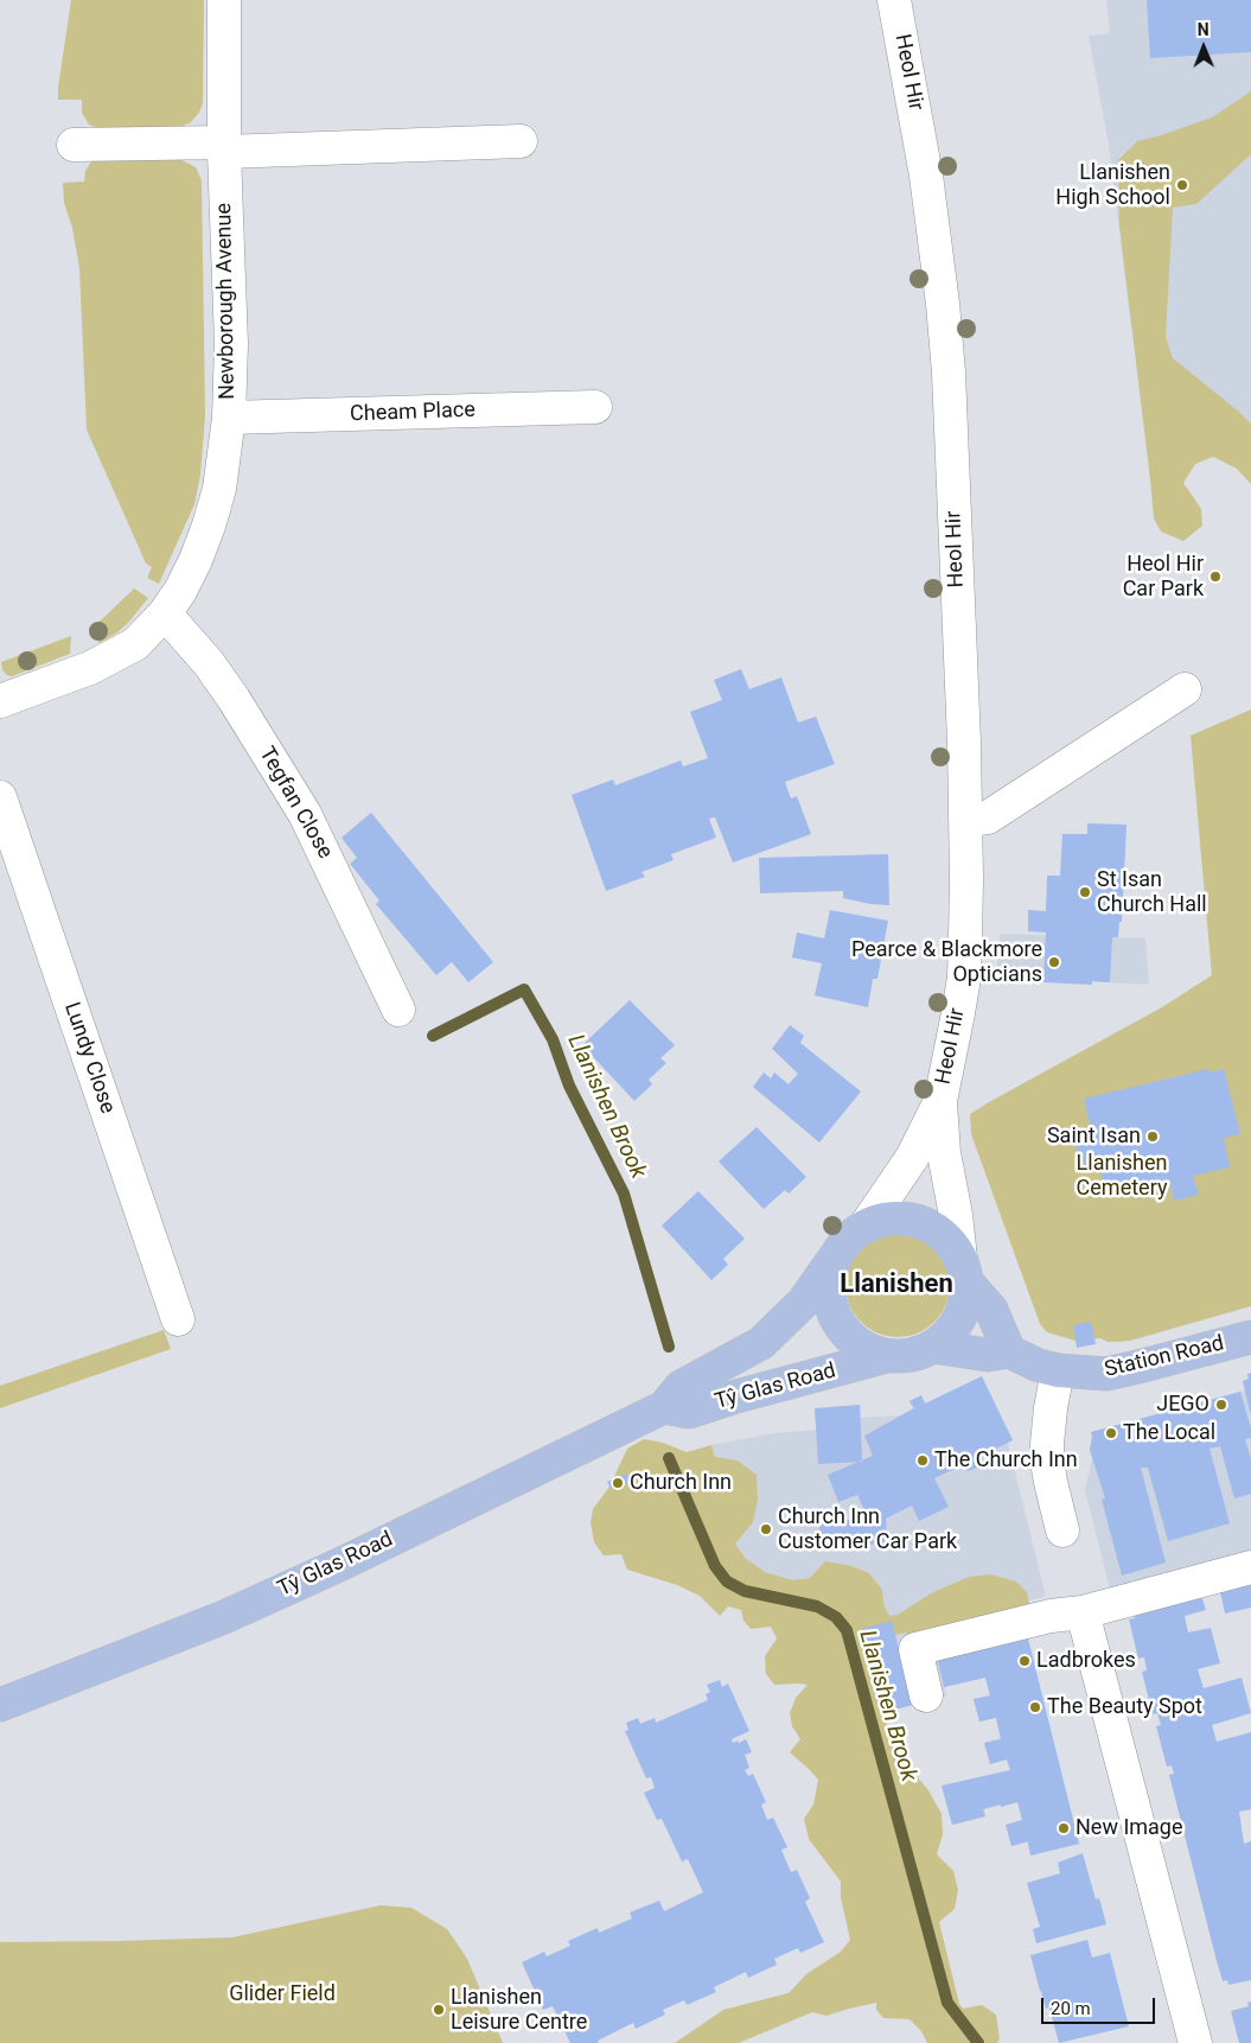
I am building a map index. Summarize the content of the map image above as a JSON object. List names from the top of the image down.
{
  "streets": {
    "main road": ["Station Road", "Tŷ Glas Road"],
    "street": [
      "Heol Hir",
      "Newborough Avenue",
      "Cheam Place",
      "Tegfan Close",
      "Lundy Close"
    ]
  },
  "crossings": [
    ["Heol Hir", "Tŷ Glas Road"],
    ["Newborough Avenue", "Cheam Place"],
    ["Newborough Avenue", "Tegfan Close"]
  ],
  "districts": ["Llanishen"],
  "water": ["Llanishen Brook"],
  "parks": ["Llanishen Cemetery", "Glider Field"],
  "places": [
    "Llanishen High School",
    "Heol Hir Car Park",
    "St Isan Church Hall",
    "Pearce & Blackmore Opticians",
    "Saint Isan",
    "JEGO",
    "The Local",
    "The Church Inn",
    "Church Inn",
    "Church Inn Customer Car Park",
    "Ladbrokes",
    "The Beauty Spot",
    "New Image",
    "Llanishen Leisure Centre"
  ],
  "scale_bar": "20 m",
  "north": "top"
}
